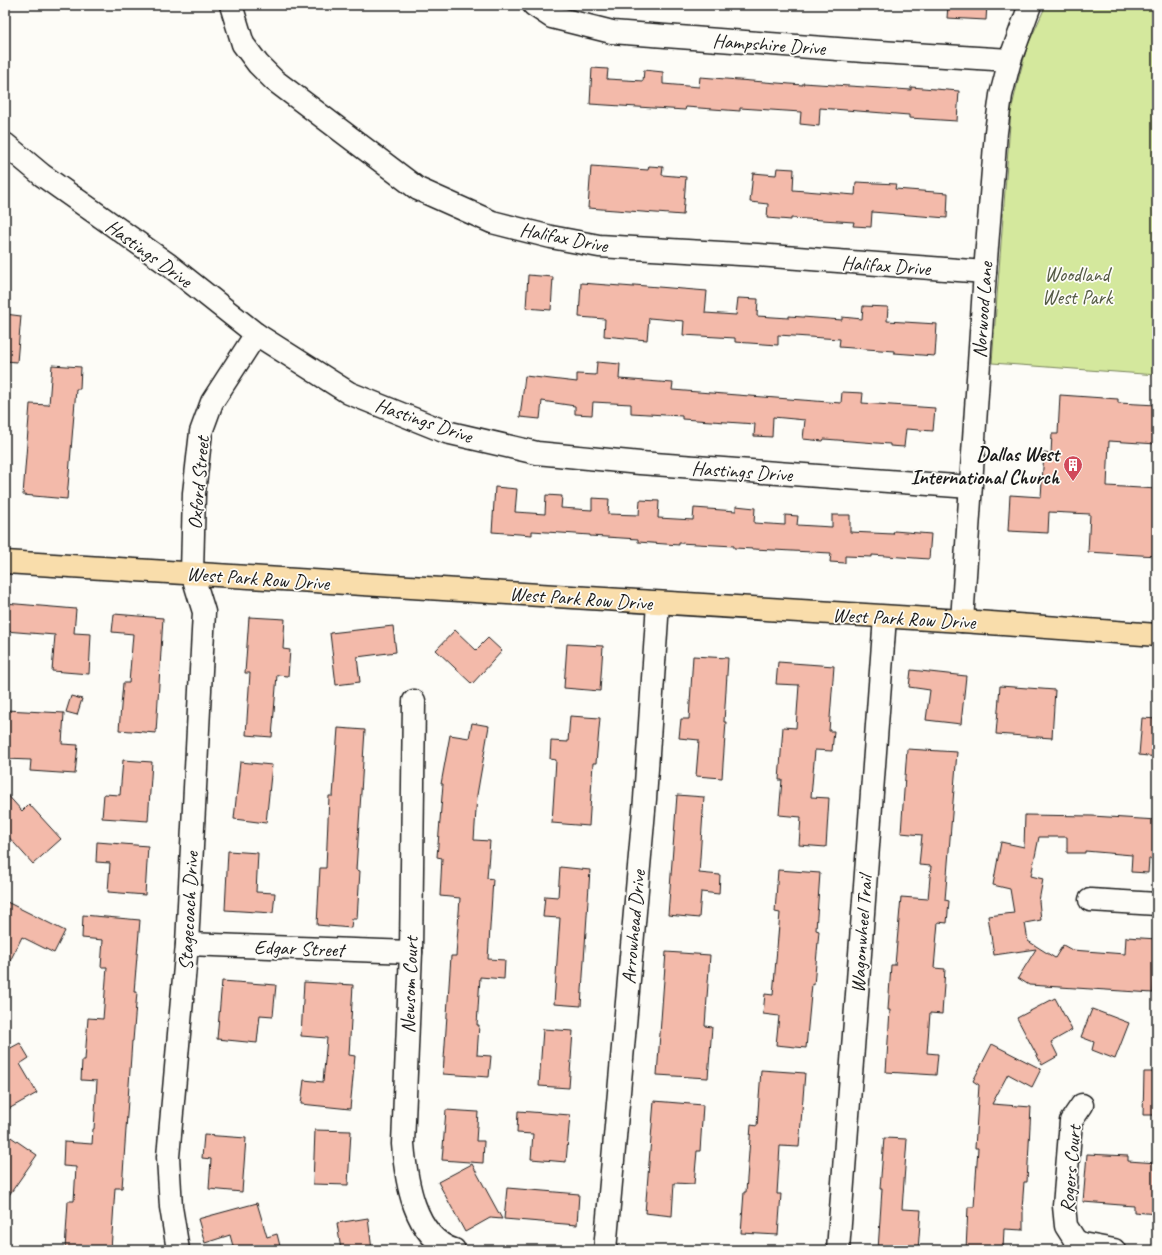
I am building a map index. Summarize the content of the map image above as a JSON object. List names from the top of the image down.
{
  "streets": {
    "main road": ["West Park Row Drive"],
    "street": [
      "Hampshire Drive",
      "Halifax Drive",
      "Hastings Drive",
      "Norwood Lane",
      "Oxford Street",
      "Stagecoach Drive",
      "Arrowhead Drive",
      "Wagonwheel Trail",
      "Edgar Street",
      "Newsom Court",
      "Rogers Court"
    ]
  },
  "crossings": [
    ["Hampshire Drive", "Norwood Lane"],
    ["Halifax Drive", "Norwood Lane"],
    ["Hastings Drive", "Norwood Lane"],
    ["Hastings Drive", "Oxford Street"],
    ["Norwood Lane", "West Park Row Drive"],
    ["Oxford Street", "West Park Row Drive"],
    ["Oxford Street", "Stagecoach Drive"],
    ["West Park Row Drive", "Stagecoach Drive"],
    ["West Park Row Drive", "Arrowhead Drive"],
    ["West Park Row Drive", "Wagonwheel Trail"],
    ["Stagecoach Drive", "Edgar Street"],
    ["Edgar Street", "Newsom Court"]
  ],
  "parks": ["Woodland West Park"],
  "places": {
    "building": ["Dallas West International Church"]
  }
}
